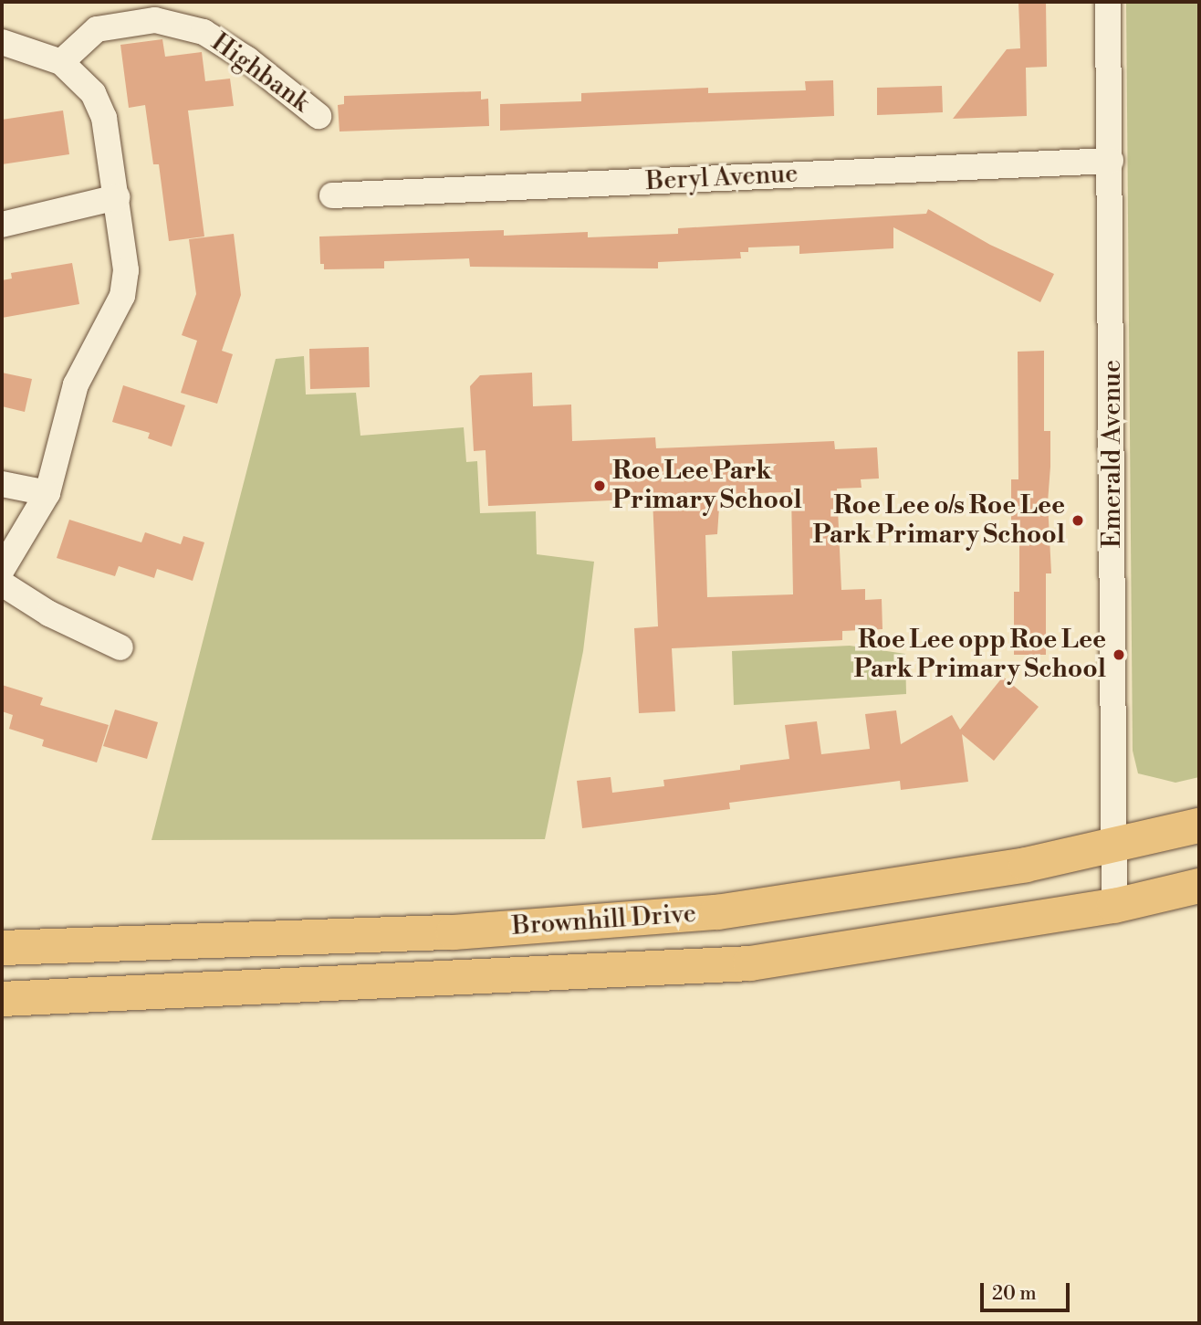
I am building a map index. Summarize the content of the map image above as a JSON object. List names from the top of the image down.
{
  "streets": {
    "highway": ["Brownhill Drive"],
    "street": ["Highbank", "Beryl Avenue", "Emerald Avenue"]
  },
  "crossings": [
    ["Beryl Avenue", "Emerald Avenue"],
    ["Emerald Avenue", "Brownhill Drive"]
  ],
  "places": ["Roe Lee Park Primary School", "Roe Lee o/s Roe Lee Park Primary School", "Roe Lee opp Roe Lee Park Primary School"],
  "scale_bar": "20 m"
}
